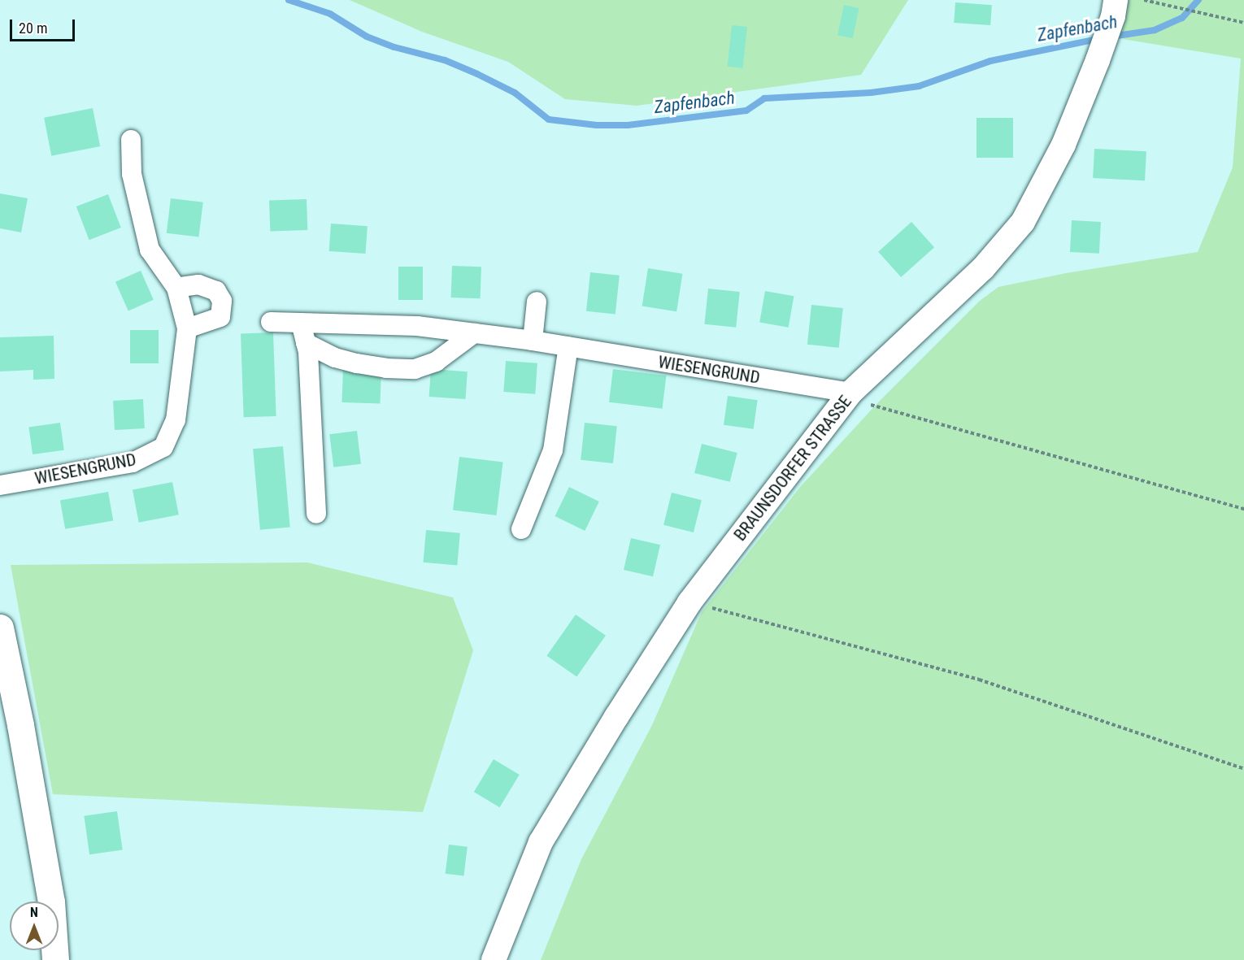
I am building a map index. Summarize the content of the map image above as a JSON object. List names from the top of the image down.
{
  "streets": {
    "street": ["WIESENGRUND", "BRAUNSDORFER STRASSE"]
  },
  "crossings": [
    ["WIESENGRUND", "BRAUNSDORFER STRASSE"]
  ],
  "water": ["Zapfenbach"],
  "scale_bar": "20 m",
  "north": "top"
}
